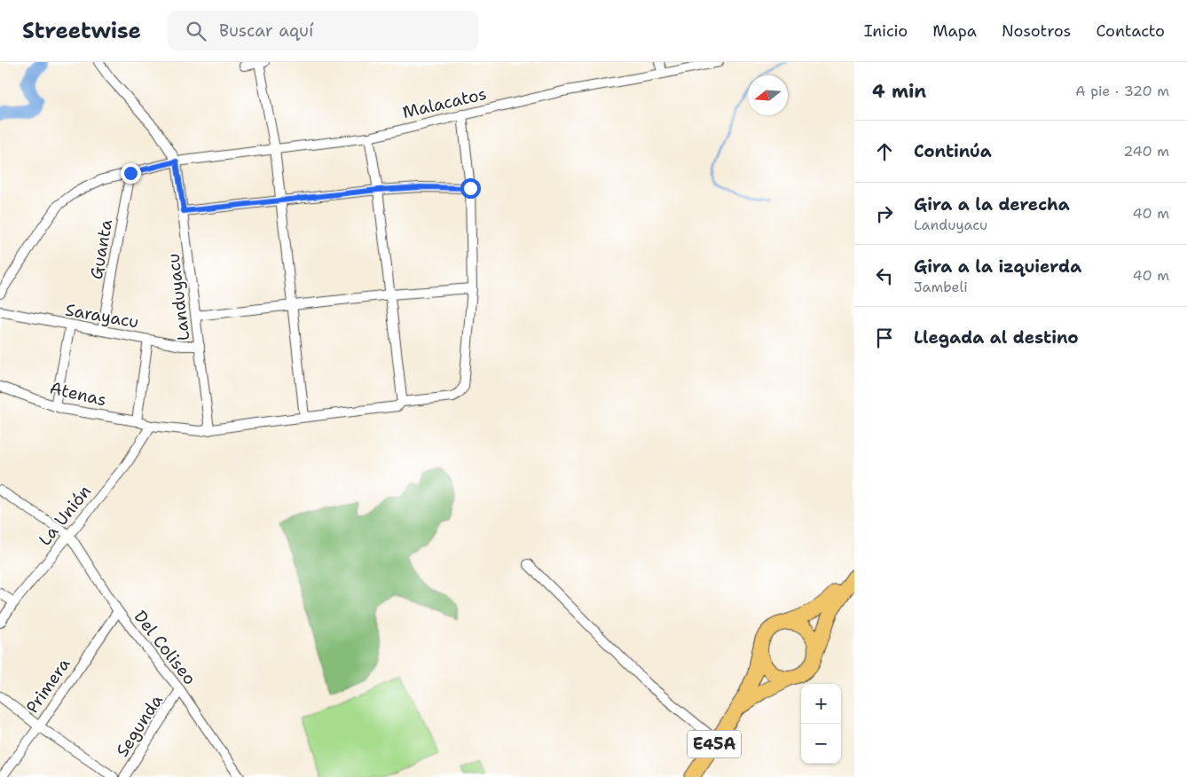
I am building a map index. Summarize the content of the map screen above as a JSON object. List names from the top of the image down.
{
  "streets": {
    "highway": ["E45A"],
    "street": [
      "Malacatos",
      "Guanta",
      "Landuyacu",
      "Sarayacu",
      "Atenas",
      "La Unión",
      "Del Coliseo",
      "Primera",
      "Segunda"
    ]
  },
  "crossings": [
    ["Malacatos", "Guanta"],
    ["Malacatos", "Landuyacu"],
    ["Malacatos", "Atenas"],
    ["Guanta", "Sarayacu"],
    ["Landuyacu", "Sarayacu"],
    ["Landuyacu", "Atenas"],
    ["Atenas", "La Unión"],
    ["La Unión", "Del Coliseo"],
    ["Del Coliseo", "Primera"],
    ["Del Coliseo", "Segunda"]
  ],
  "north": "left",
  "page": {
    "header": "Streetwise",
    "search": "Buscar aquí",
    "nav": [
      "Inicio",
      "Mapa",
      "Nosotros",
      "Contacto"
    ],
    "heading": ["4 min", "A pie · 320 m"],
    "list": [
      ["Continúa", "240 m"],
      ["Gira a la derecha", "Landuyacu", "40 m"],
      ["Gira a la izquierda", "Jambeli", "40 m"],
      "Llegada al destino"
    ],
    "map_buttons": ["+", "−"]
  }
}
